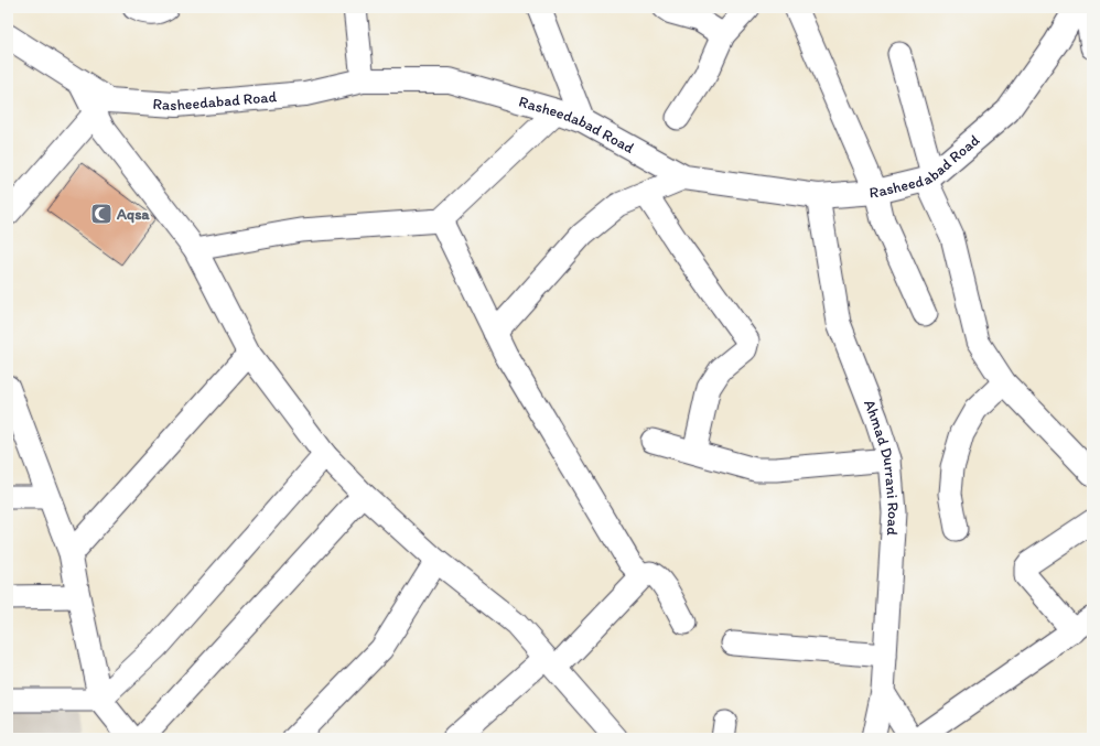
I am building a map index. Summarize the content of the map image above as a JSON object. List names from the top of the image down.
{
  "streets": {
    "main road": ["Rasheedabad Road"],
    "street": ["Ahmad Durrani Road"]
  },
  "crossings": [
    ["Rasheedabad Road", "Ahmad Durrani Road"]
  ],
  "places": {
    "mosque": ["Aqsa"]
  }
}
